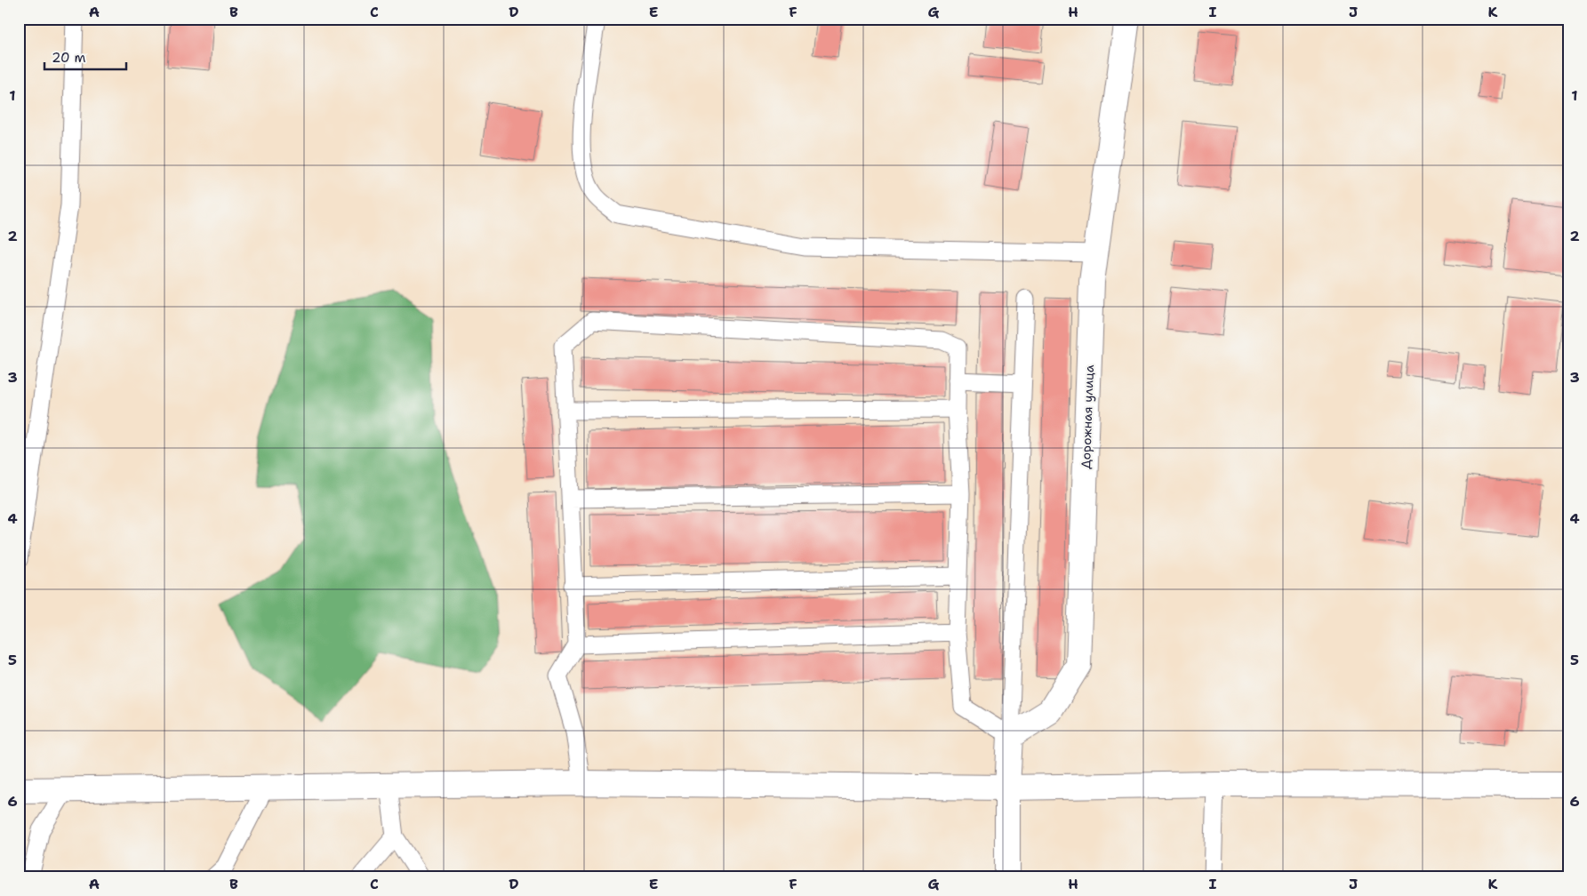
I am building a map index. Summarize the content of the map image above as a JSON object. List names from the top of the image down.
{
  "streets": {
    "street": ["Дорожная улица"]
  },
  "scale_bar": "20 m",
  "grid": {
    "columns": [
      "A",
      "B",
      "C",
      "D",
      "E",
      "F",
      "G",
      "H",
      "I",
      "J",
      "K"
    ],
    "rows": [
      "1",
      "2",
      "3",
      "4",
      "5",
      "6"
    ]
  }
}
